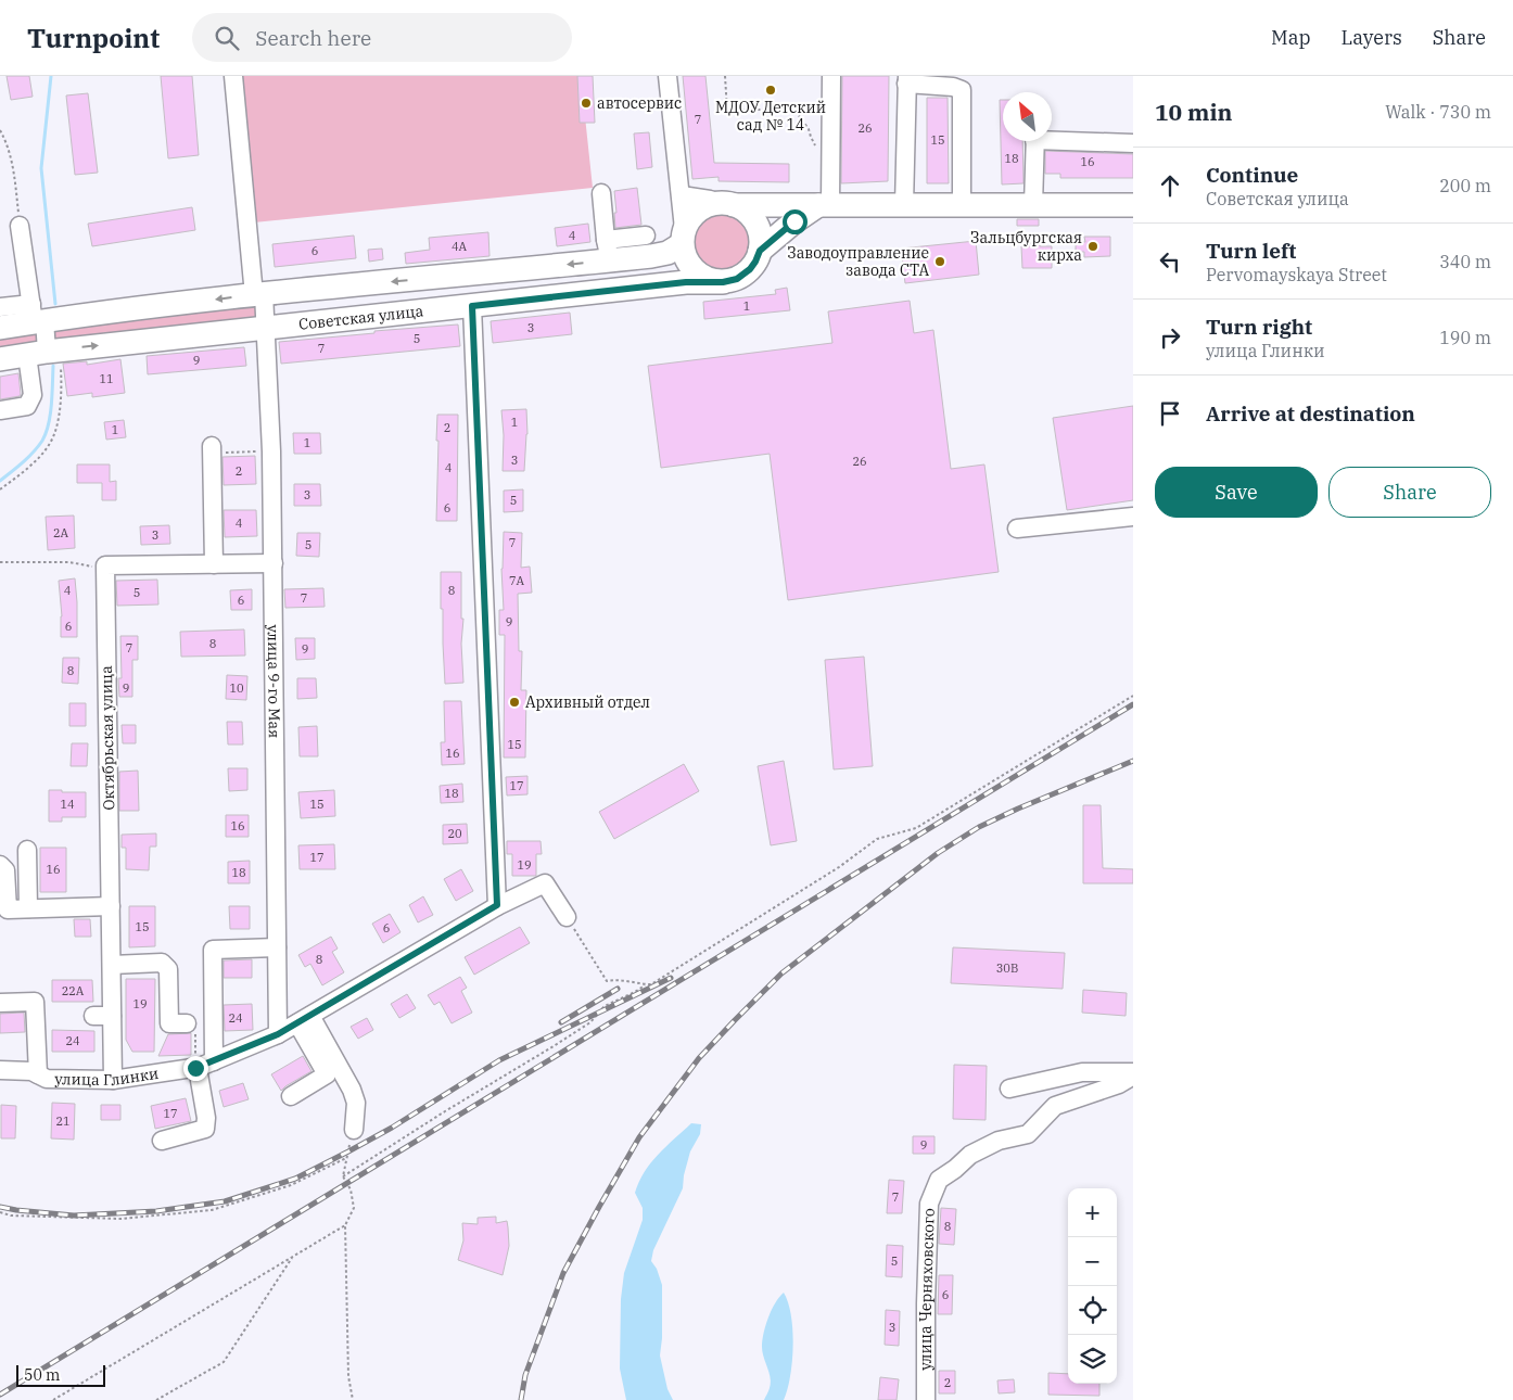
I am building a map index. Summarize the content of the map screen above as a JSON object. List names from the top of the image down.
{
  "streets": {
    "main road": ["Советская улица"],
    "street": [
      "улица 9-го Мая",
      "Октябрьская улица",
      "улица Глинки",
      "улица Черняховского"
    ]
  },
  "crossings": [
    ["Советская улица", "улица 9-го Мая"],
    ["улица 9-го Мая", "улица Глинки"],
    ["Октябрьская улица", "улица Глинки"]
  ],
  "places": [
    "МДОУ Детский сад № 14",
    "автосервис",
    "Зальцбургская кирха",
    "Заводоуправление завода СТА",
    "Архивный отдел"
  ],
  "house_numbers": [
    "7",
    "26",
    "15",
    "18",
    "16",
    "4",
    "4А",
    "6",
    "1",
    "3",
    "5",
    "7",
    "9",
    "11",
    "1",
    "2",
    "1",
    "1",
    "3",
    "26",
    "4",
    "2",
    "3",
    "5",
    "6",
    "4",
    "2А",
    "3",
    "7",
    "5",
    "7А",
    "4",
    "8",
    "5",
    "7",
    "6",
    "9",
    "6",
    "8",
    "7",
    "9",
    "8",
    "9",
    "10",
    "15",
    "16",
    "17",
    "18",
    "14",
    "15",
    "16",
    "20",
    "17",
    "19",
    "16",
    "18",
    "15",
    "6",
    "8",
    "30В",
    "22А",
    "19",
    "24",
    "24",
    "17",
    "21",
    "9",
    "7",
    "8",
    "5",
    "6",
    "3",
    "2"
  ],
  "scale_bar": "50 m",
  "north": "top left",
  "page": {
    "header": "Turnpoint",
    "search": "Search here",
    "nav": ["Map", "Layers", "Share"],
    "heading": ["10 min", "Walk · 730 m"],
    "list": [
      ["Continue", "Советская улица", "200 m"],
      ["Turn left", "Pervomayskaya Street", "340 m"],
      ["Turn right", "улица Глинки", "190 m"],
      "Arrive at destination"
    ],
    "buttons": ["Save", "Share"],
    "map_buttons": ["+", "−"],
    "scale": "50 m"
  }
}
